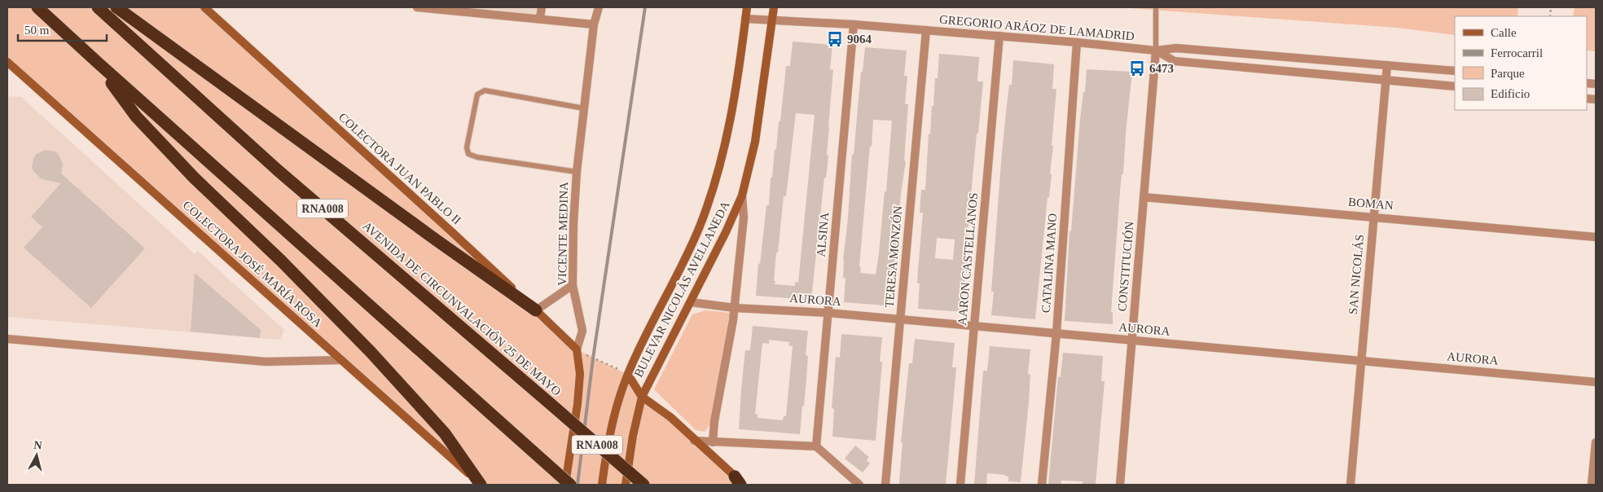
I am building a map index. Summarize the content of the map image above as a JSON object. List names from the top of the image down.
{
  "streets": {
    "highway": ["RNA008", "AVENIDA DE CIRCUNVALACIÓN 25 DE MAYO"],
    "main road": [
      "COLECTORA JUAN PABLO II",
      "VICENTE MEDINA",
      "COLECTORA JOSÉ MARÍA ROSA",
      "BULEVAR NICOLÁS AVELLANEDA"
    ],
    "street": [
      "GREGORIO ARÁOZ DE LAMADRID",
      "BOMAN",
      "ALSINA",
      "TERESA MONZÓN",
      "AARON CASTELLANOS",
      "CATALINA MANO",
      "CONSTITUCIÓN",
      "SAN NICOLÁS",
      "AURORA"
    ]
  },
  "crossings": [
    ["GREGORIO ARÁOZ DE LAMADRID", "ALSINA"],
    ["GREGORIO ARÁOZ DE LAMADRID", "TERESA MONZÓN"],
    ["GREGORIO ARÁOZ DE LAMADRID", "AARON CASTELLANOS"],
    ["GREGORIO ARÁOZ DE LAMADRID", "CATALINA MANO"],
    ["GREGORIO ARÁOZ DE LAMADRID", "CONSTITUCIÓN"],
    ["GREGORIO ARÁOZ DE LAMADRID", "SAN NICOLÁS"],
    ["GREGORIO ARÁOZ DE LAMADRID", "BULEVAR NICOLÁS AVELLANEDA"],
    ["COLECTORA JUAN PABLO II", "VICENTE MEDINA"],
    ["BOMAN", "CONSTITUCIÓN"],
    ["BOMAN", "SAN NICOLÁS"],
    ["ALSINA", "AURORA"],
    ["TERESA MONZÓN", "AURORA"],
    ["AARON CASTELLANOS", "AURORA"],
    ["CATALINA MANO", "AURORA"],
    ["CONSTITUCIÓN", "AURORA"],
    ["SAN NICOLÁS", "AURORA"],
    ["BULEVAR NICOLÁS AVELLANEDA", "AURORA"]
  ],
  "places": {
    "bus stop": ["9064", "6473"]
  },
  "legend": [
    "Calle",
    "Ferrocarril",
    "Parque",
    "Edificio"
  ],
  "scale_bar": "50 m",
  "north": "top"
}
